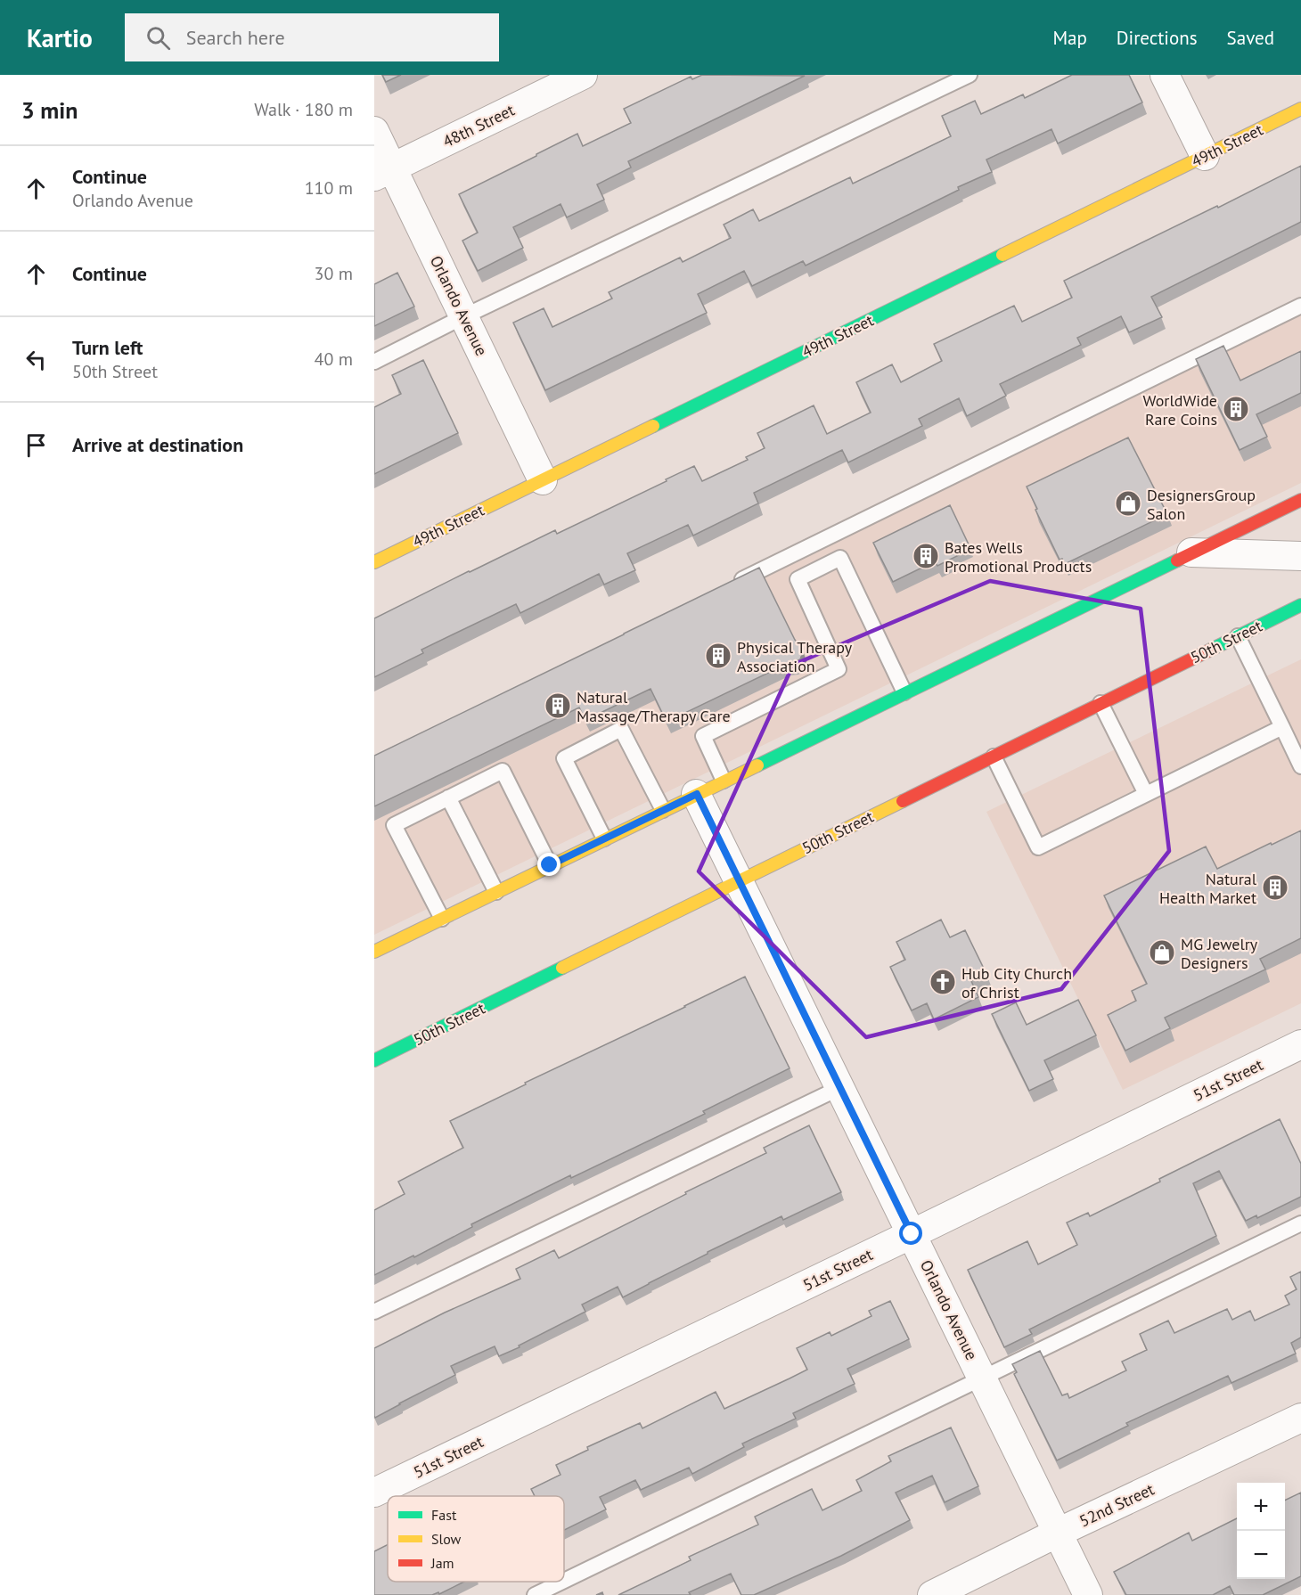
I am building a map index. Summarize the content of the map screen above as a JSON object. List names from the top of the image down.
{
  "streets": {
    "street": [
      "48th Street",
      "49th Street",
      "Orlando Avenue",
      "50th Street",
      "51st Street",
      "52nd Street"
    ]
  },
  "crossings": [
    ["48th Street", "Orlando Avenue"],
    ["49th Street", "Orlando Avenue"],
    ["Orlando Avenue", "50th Street"],
    ["Orlando Avenue", "51st Street"],
    ["Orlando Avenue", "52nd Street"]
  ],
  "places": {
    "building": [
      "WorldWide Rare Coins",
      "Bates Wells Promotional Products",
      "Physical Therapy Association",
      "Natural Massage/Therapy Care",
      "Natural Health Market"
    ],
    "shop": ["DesignersGroup Salon", "MG Jewelry Designers"],
    "church": ["Hub City Church of Christ"]
  },
  "legend": ["Fast", "Slow", "Jam"],
  "page": {
    "header": "Kartio",
    "search": "Search here",
    "nav": ["Map", "Directions", "Saved"],
    "heading": ["3 min", "Walk · 180 m"],
    "list": [
      ["Continue", "Orlando Avenue", "110 m"],
      ["Continue", "30 m"],
      ["Turn left", "50th Street", "40 m"],
      "Arrive at destination"
    ],
    "map_buttons": ["+", "−"]
  }
}
